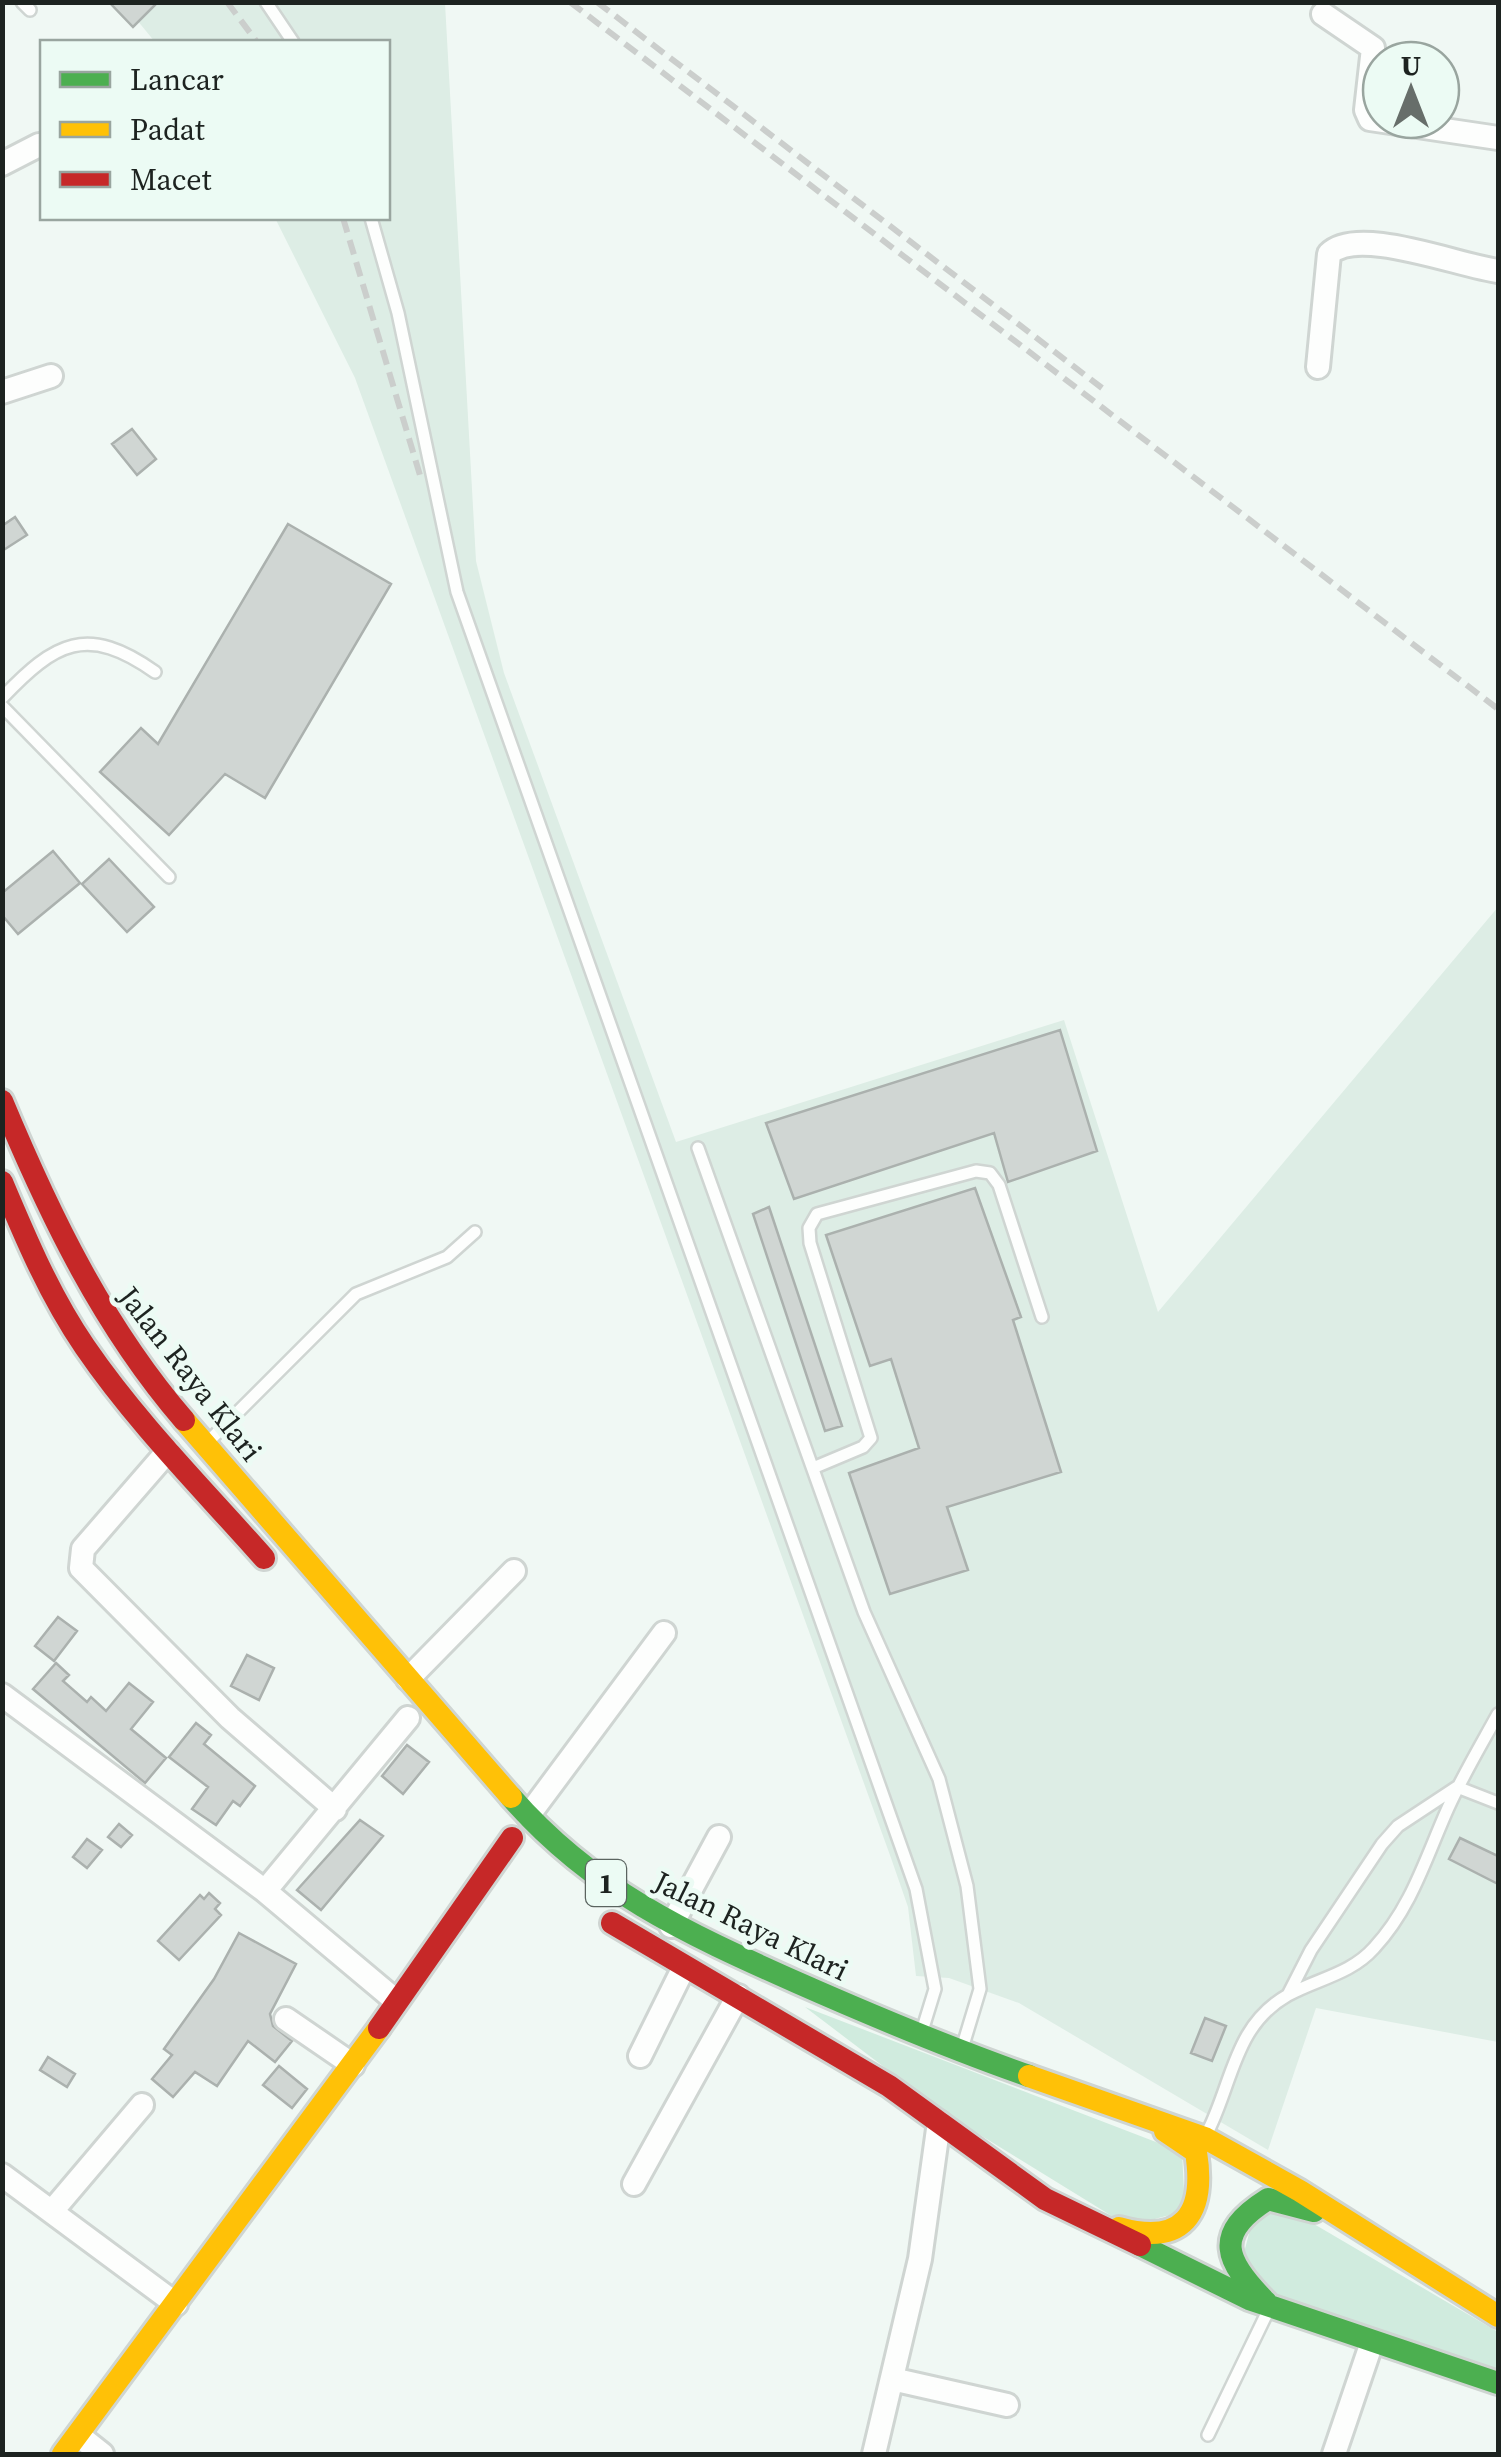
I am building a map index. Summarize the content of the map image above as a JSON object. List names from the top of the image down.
{
  "streets": {
    "main road": ["Jalan Raya Klari", "1"]
  },
  "legend": ["Lancar", "Padat", "Macet"],
  "north": "top"
}
